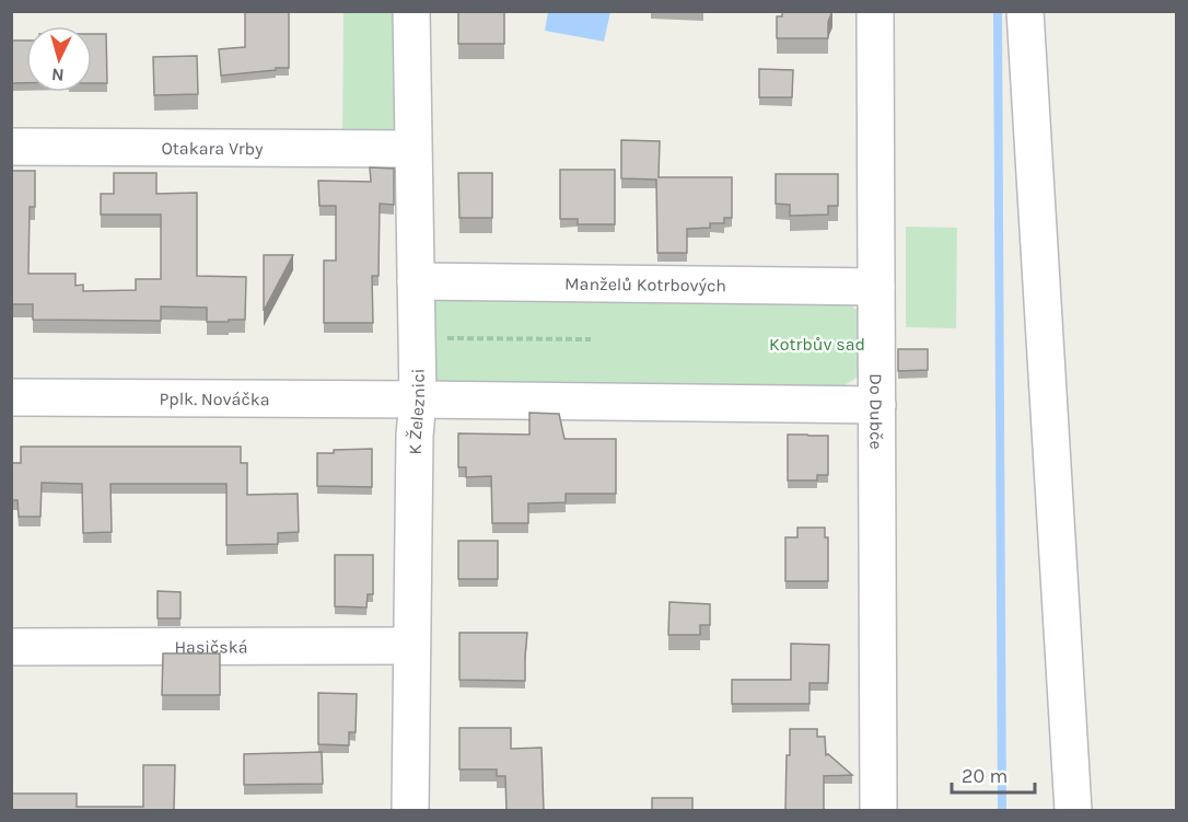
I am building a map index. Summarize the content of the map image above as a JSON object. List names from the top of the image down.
{
  "streets": {
    "street": [
      "Otakara Vrby",
      "Manželů Kotrbových",
      "Pplk. Nováčka",
      "K Železnici",
      "Do Dubče",
      "Hasičská"
    ]
  },
  "crossings": [
    ["Otakara Vrby", "K Železnici"],
    ["Manželů Kotrbových", "K Železnici"],
    ["Manželů Kotrbových", "Do Dubče"],
    ["Pplk. Nováčka", "K Železnici"],
    ["K Železnici", "Hasičská"]
  ],
  "parks": ["Kotrbův sad"],
  "scale_bar": "20 m",
  "north": "bottom"
}
